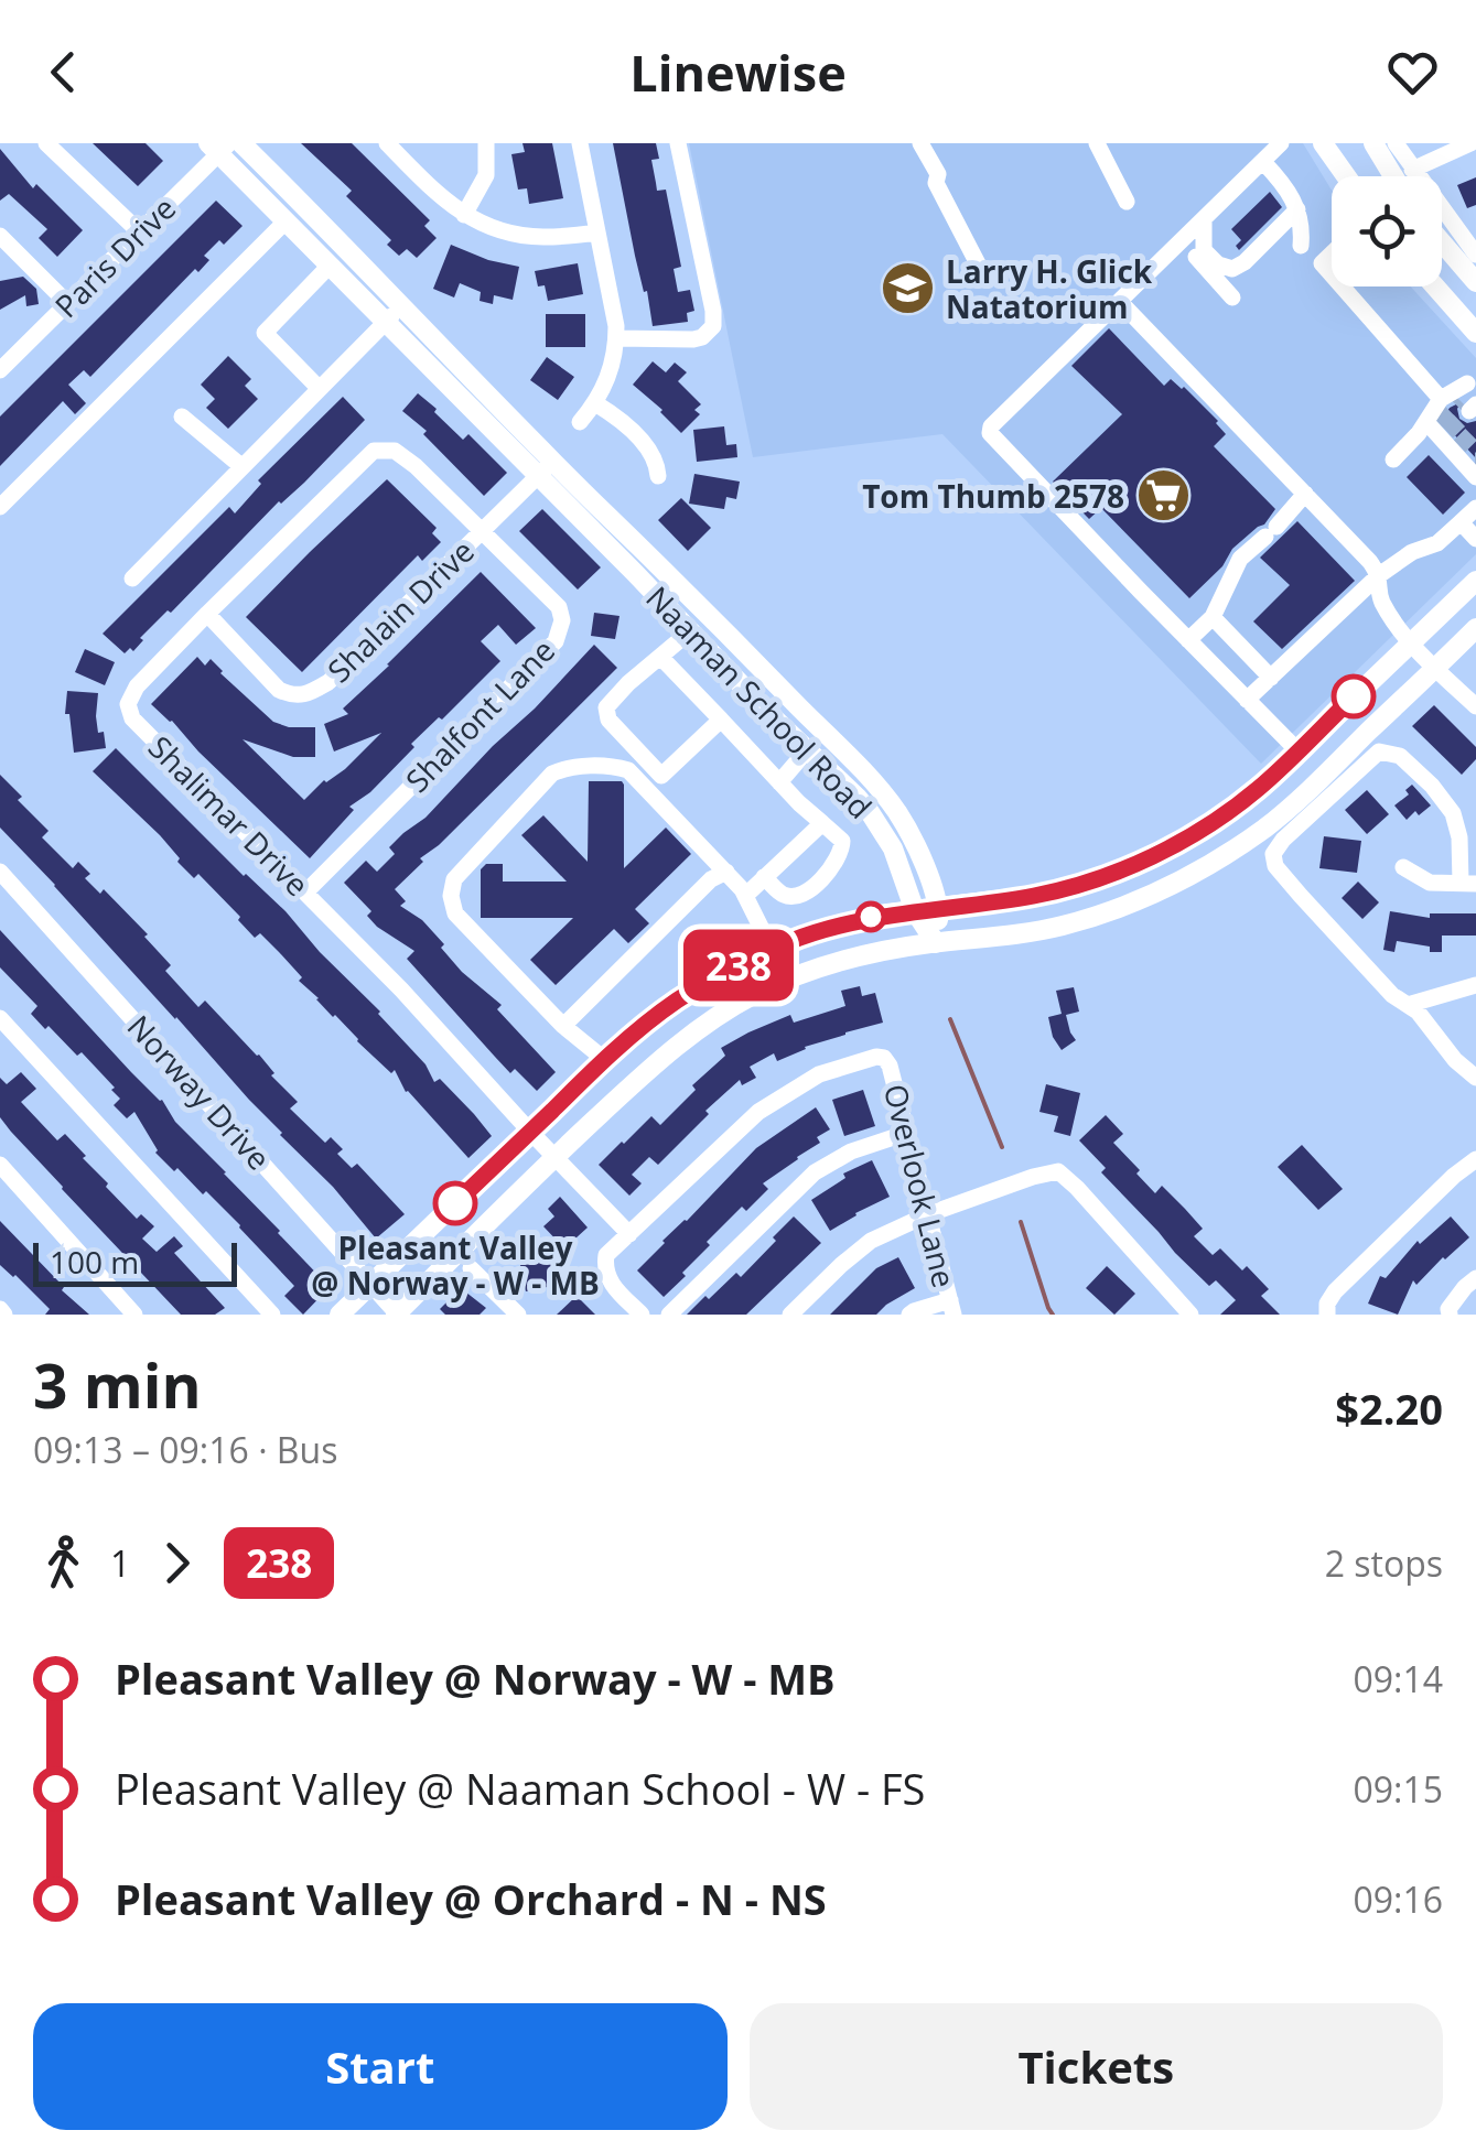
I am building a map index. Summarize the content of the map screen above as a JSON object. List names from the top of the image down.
{
  "streets": {
    "main road": ["Naaman School Road"],
    "street": [
      "Paris Drive",
      "Shalain Drive",
      "Shalfont Lane",
      "Shalimar Drive",
      "Norway Drive",
      "Overlook Lane"
    ]
  },
  "crossings": [
    ["Paris Drive", "Naaman School Road"],
    ["Shalain Drive", "Naaman School Road"],
    ["Shalain Drive", "Shalfont Lane"],
    ["Shalain Drive", "Shalimar Drive"],
    ["Shalfont Lane", "Shalimar Drive"],
    ["Shalimar Drive", "Overlook Lane"]
  ],
  "places": {
    "school or university": ["Larry H. Glick Natatorium"],
    "supermarket": ["Tom Thumb 2578"],
    "other": ["Pleasant Valley @ Norway - W - MB"]
  },
  "lines": ["bus line 238"],
  "scale_bar": "100 m",
  "page": {
    "header": "Linewise",
    "on_map": "238",
    "scale": "100 m",
    "heading": ["3 min", "09:13 – 09:16 · Bus", "$2.20"],
    "legs": ["1", "238", "2 stops"],
    "list": [
      {
        "name": "Pleasant Valley @ Norway - W - MB",
        "value": "09:14"
      },
      {
        "name": "Pleasant Valley @ Naaman School - W - FS",
        "value": "09:15"
      },
      {
        "name": "Pleasant Valley @ Orchard - N - NS",
        "value": "09:16"
      }
    ],
    "buttons": ["Start", "Tickets"]
  }
}
